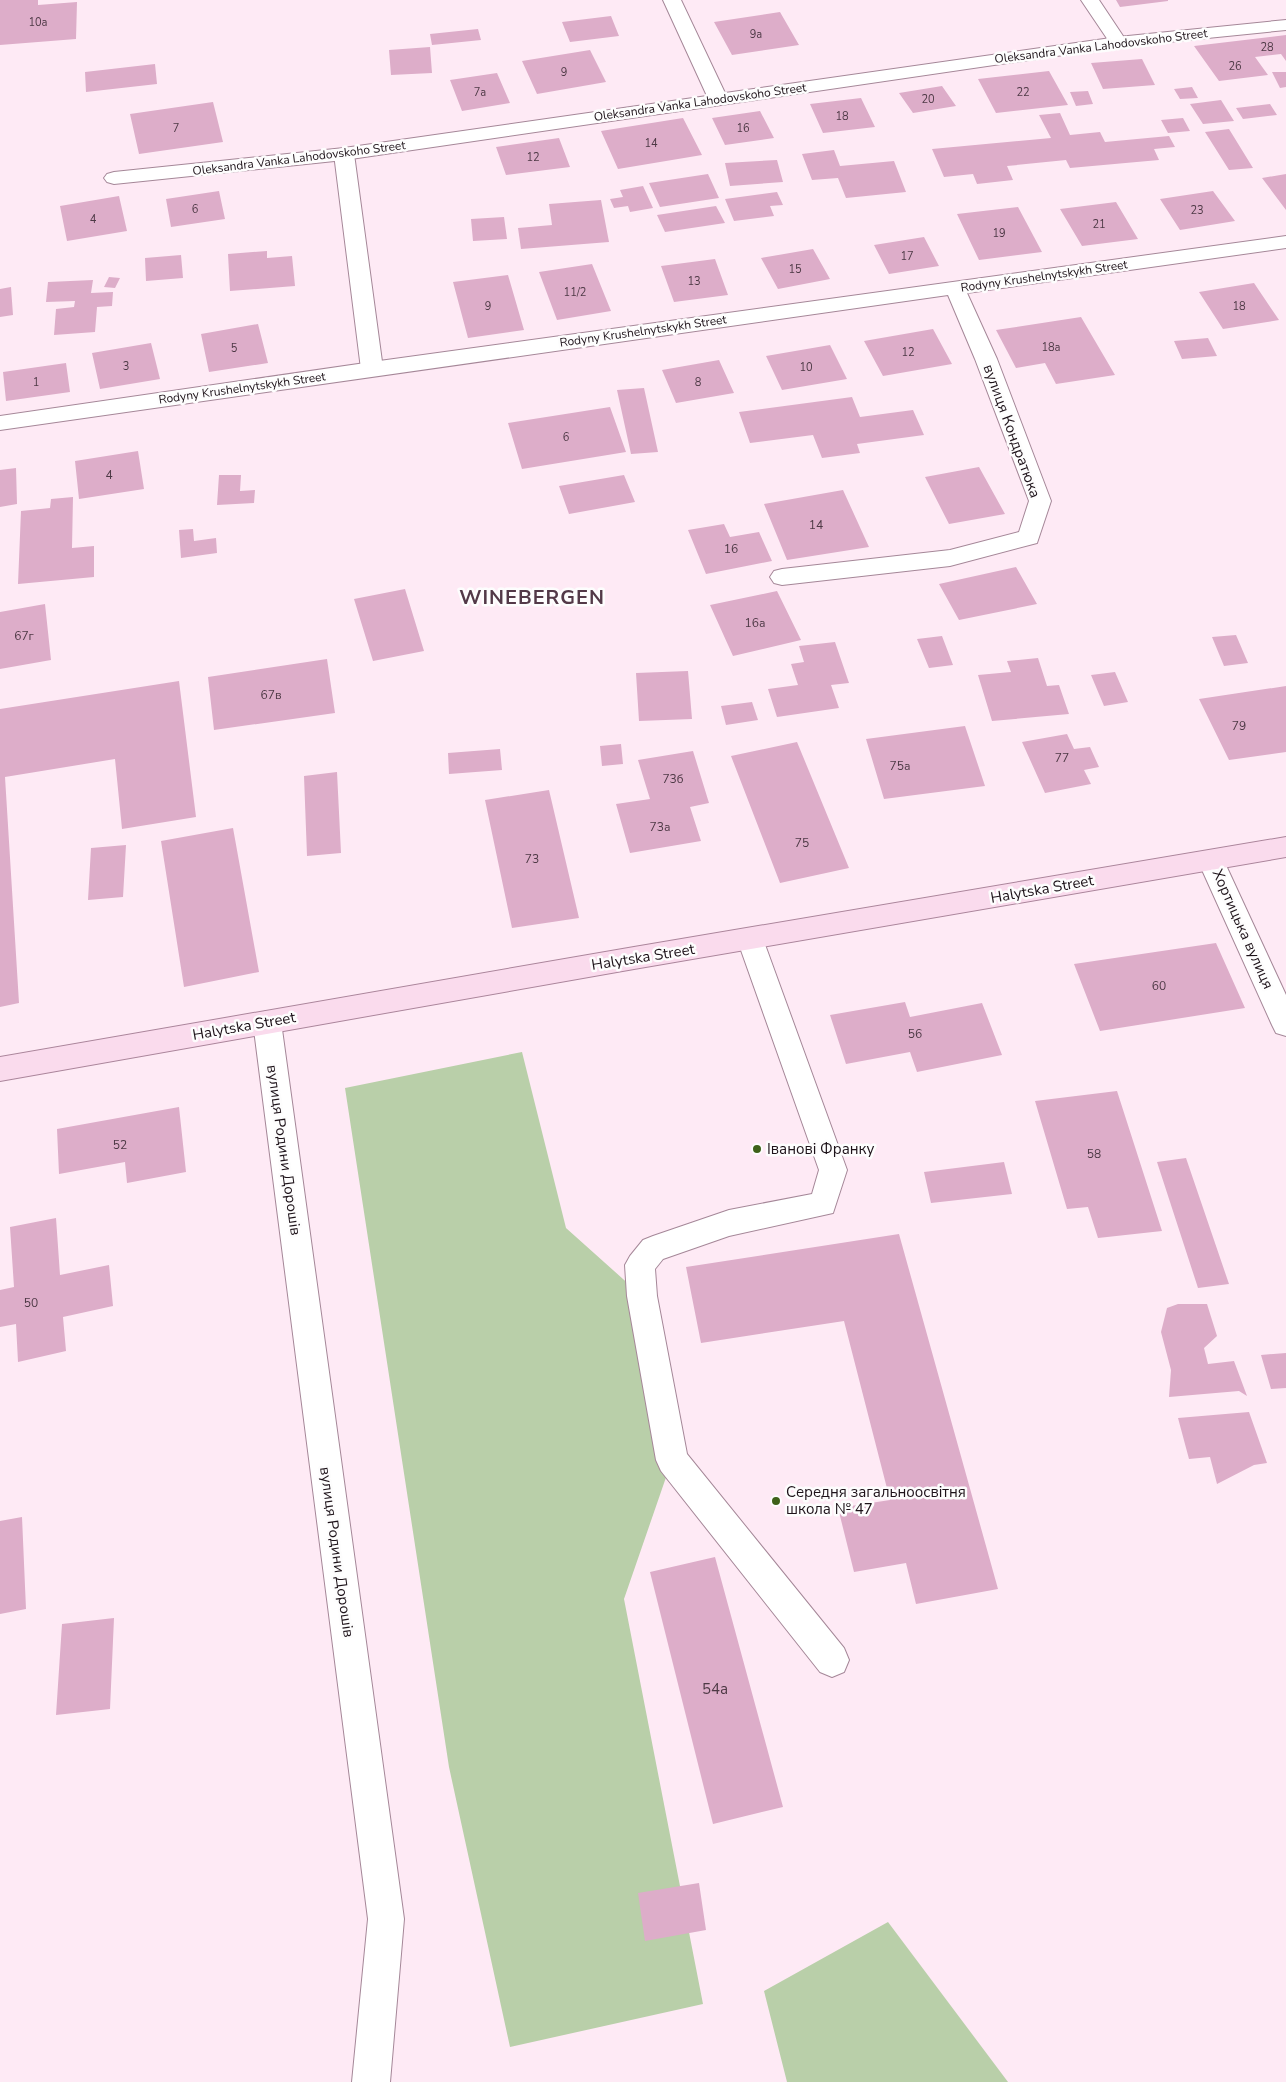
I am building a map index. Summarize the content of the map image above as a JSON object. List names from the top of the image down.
{
  "streets": {
    "main road": ["Halytska Street"],
    "street": [
      "Oleksandra Vanka Lahodovskoho Street",
      "Rodyny Krushelnytskykh Street",
      "вулиця Кондратюка",
      "Хортицька вулиця",
      "вулиця Родини Дорошів"
    ]
  },
  "crossings": [
    ["Rodyny Krushelnytskykh Street", "вулиця Кондратюка"],
    ["Halytska Street", "Хортицька вулиця"],
    ["Halytska Street", "вулиця Родини Дорошів"]
  ],
  "districts": ["WINEBERGEN"],
  "places": ["Іванові Франку", "Середня загальноосвітня школа № 47"],
  "house_numbers": [
    "10а",
    "9а",
    "28",
    "26",
    "9",
    "7а",
    "22",
    "20",
    "18",
    "7",
    "16",
    "14",
    "12",
    "6",
    "23",
    "4",
    "21",
    "19",
    "17",
    "15",
    "13",
    "11/2",
    "9",
    "18",
    "18а",
    "5",
    "12",
    "3",
    "10",
    "1",
    "8",
    "6",
    "4",
    "14",
    "16",
    "16а",
    "67г",
    "67в",
    "79",
    "77",
    "75а",
    "73б",
    "73а",
    "75",
    "73",
    "60",
    "56",
    "52",
    "58",
    "50",
    "54а"
  ]
}
